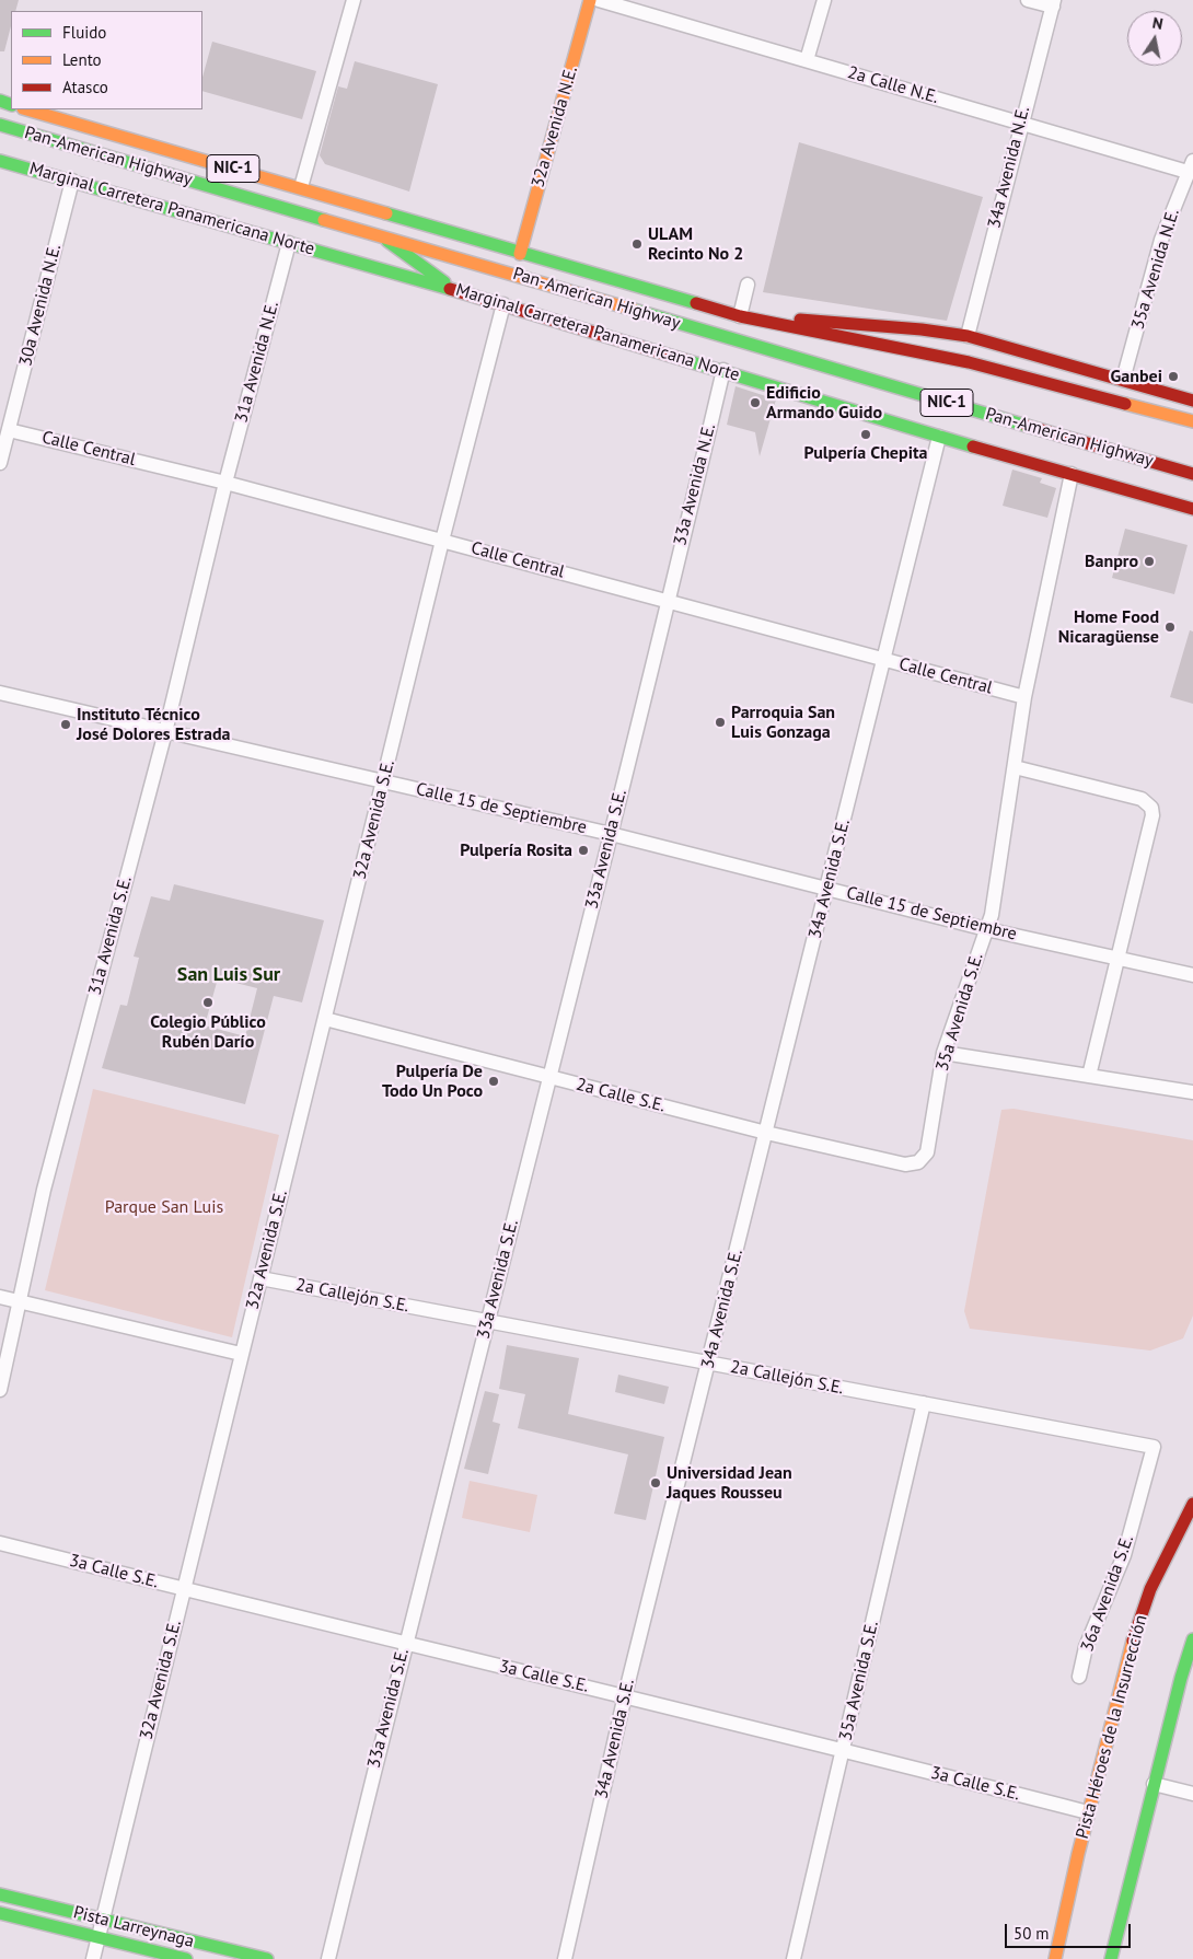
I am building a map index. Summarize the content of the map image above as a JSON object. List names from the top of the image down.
{
  "streets": {
    "main road": [
      "32a Avenida N.E.",
      "Pan-American Highway",
      "NIC-1",
      "Marginal Carretera Panamericana Norte",
      "Pista Héroes de la Insurrección",
      "Pista Larreynaga"
    ],
    "street": [
      "2a Calle N.E.",
      "34a Avenida N.E.",
      "35a Avenida N.E.",
      "30a Avenida N.E.",
      "31a Avenida N.E.",
      "Calle Central",
      "33a Avenida N.E.",
      "Calle 15 de Septiembre",
      "32a Avenida S.E.",
      "33a Avenida S.E.",
      "34a Avenida S.E.",
      "31a Avenida S.E.",
      "35a Avenida S.E.",
      "2a Calle S.E.",
      "2a Callejón S.E.",
      "3a Calle S.E.",
      "36a Avenida S.E."
    ]
  },
  "crossings": [
    ["2a Calle N.E.", "34a Avenida N.E."],
    ["2a Calle N.E.", "35a Avenida N.E."],
    ["32a Avenida N.E.", "Pan-American Highway"],
    ["Pan-American Highway", "NIC-1"],
    ["34a Avenida N.E.", "NIC-1"],
    ["Marginal Carretera Panamericana Norte", "30a Avenida N.E."],
    ["Marginal Carretera Panamericana Norte", "31a Avenida N.E."],
    ["Marginal Carretera Panamericana Norte", "33a Avenida N.E."],
    ["30a Avenida N.E.", "Calle Central"],
    ["31a Avenida N.E.", "Calle Central"],
    ["31a Avenida N.E.", "31a Avenida S.E."],
    ["Calle Central", "33a Avenida N.E."],
    ["Calle Central", "32a Avenida S.E."],
    ["Calle Central", "33a Avenida S.E."],
    ["Calle Central", "34a Avenida S.E."],
    ["Calle Central", "31a Avenida S.E."],
    ["Calle Central", "35a Avenida S.E."],
    ["33a Avenida N.E.", "33a Avenida S.E."],
    ["Calle 15 de Septiembre", "32a Avenida S.E."],
    ["Calle 15 de Septiembre", "33a Avenida S.E."],
    ["Calle 15 de Septiembre", "34a Avenida S.E."],
    ["Calle 15 de Septiembre", "31a Avenida S.E."],
    ["Calle 15 de Septiembre", "35a Avenida S.E."],
    ["32a Avenida S.E.", "2a Calle S.E."],
    ["32a Avenida S.E.", "2a Callejón S.E."],
    ["32a Avenida S.E.", "3a Calle S.E."],
    ["32a Avenida S.E.", "Pista Larreynaga"],
    ["33a Avenida S.E.", "2a Calle S.E."],
    ["33a Avenida S.E.", "2a Callejón S.E."],
    ["33a Avenida S.E.", "3a Calle S.E."],
    ["34a Avenida S.E.", "2a Calle S.E."],
    ["34a Avenida S.E.", "2a Callejón S.E."],
    ["34a Avenida S.E.", "3a Calle S.E."],
    ["35a Avenida S.E.", "2a Calle S.E."],
    ["35a Avenida S.E.", "2a Callejón S.E."],
    ["35a Avenida S.E.", "3a Calle S.E."],
    ["2a Callejón S.E.", "36a Avenida S.E."],
    ["3a Calle S.E.", "Pista Héroes de la Insurrección"]
  ],
  "districts": ["San Luis Sur"],
  "parks": ["Parque San Luis"],
  "places": [
    "ULAM Recinto No 2",
    "Ganbei",
    "Edificio Armando Guido",
    "Pulpería Chepita",
    "Banpro",
    "Home Food Nicaragüense",
    "Parroquia San Luis Gonzaga",
    "Instituto Técnico José Dolores Estrada",
    "Pulpería Rosita",
    "Colegio Público Rubén Darío",
    "Pulpería De Todo Un Poco",
    "Universidad Jean Jaques Rousseu"
  ],
  "legend": ["Fluido", "Lento", "Atasco"],
  "scale_bar": "50 m",
  "north": "top"
}
